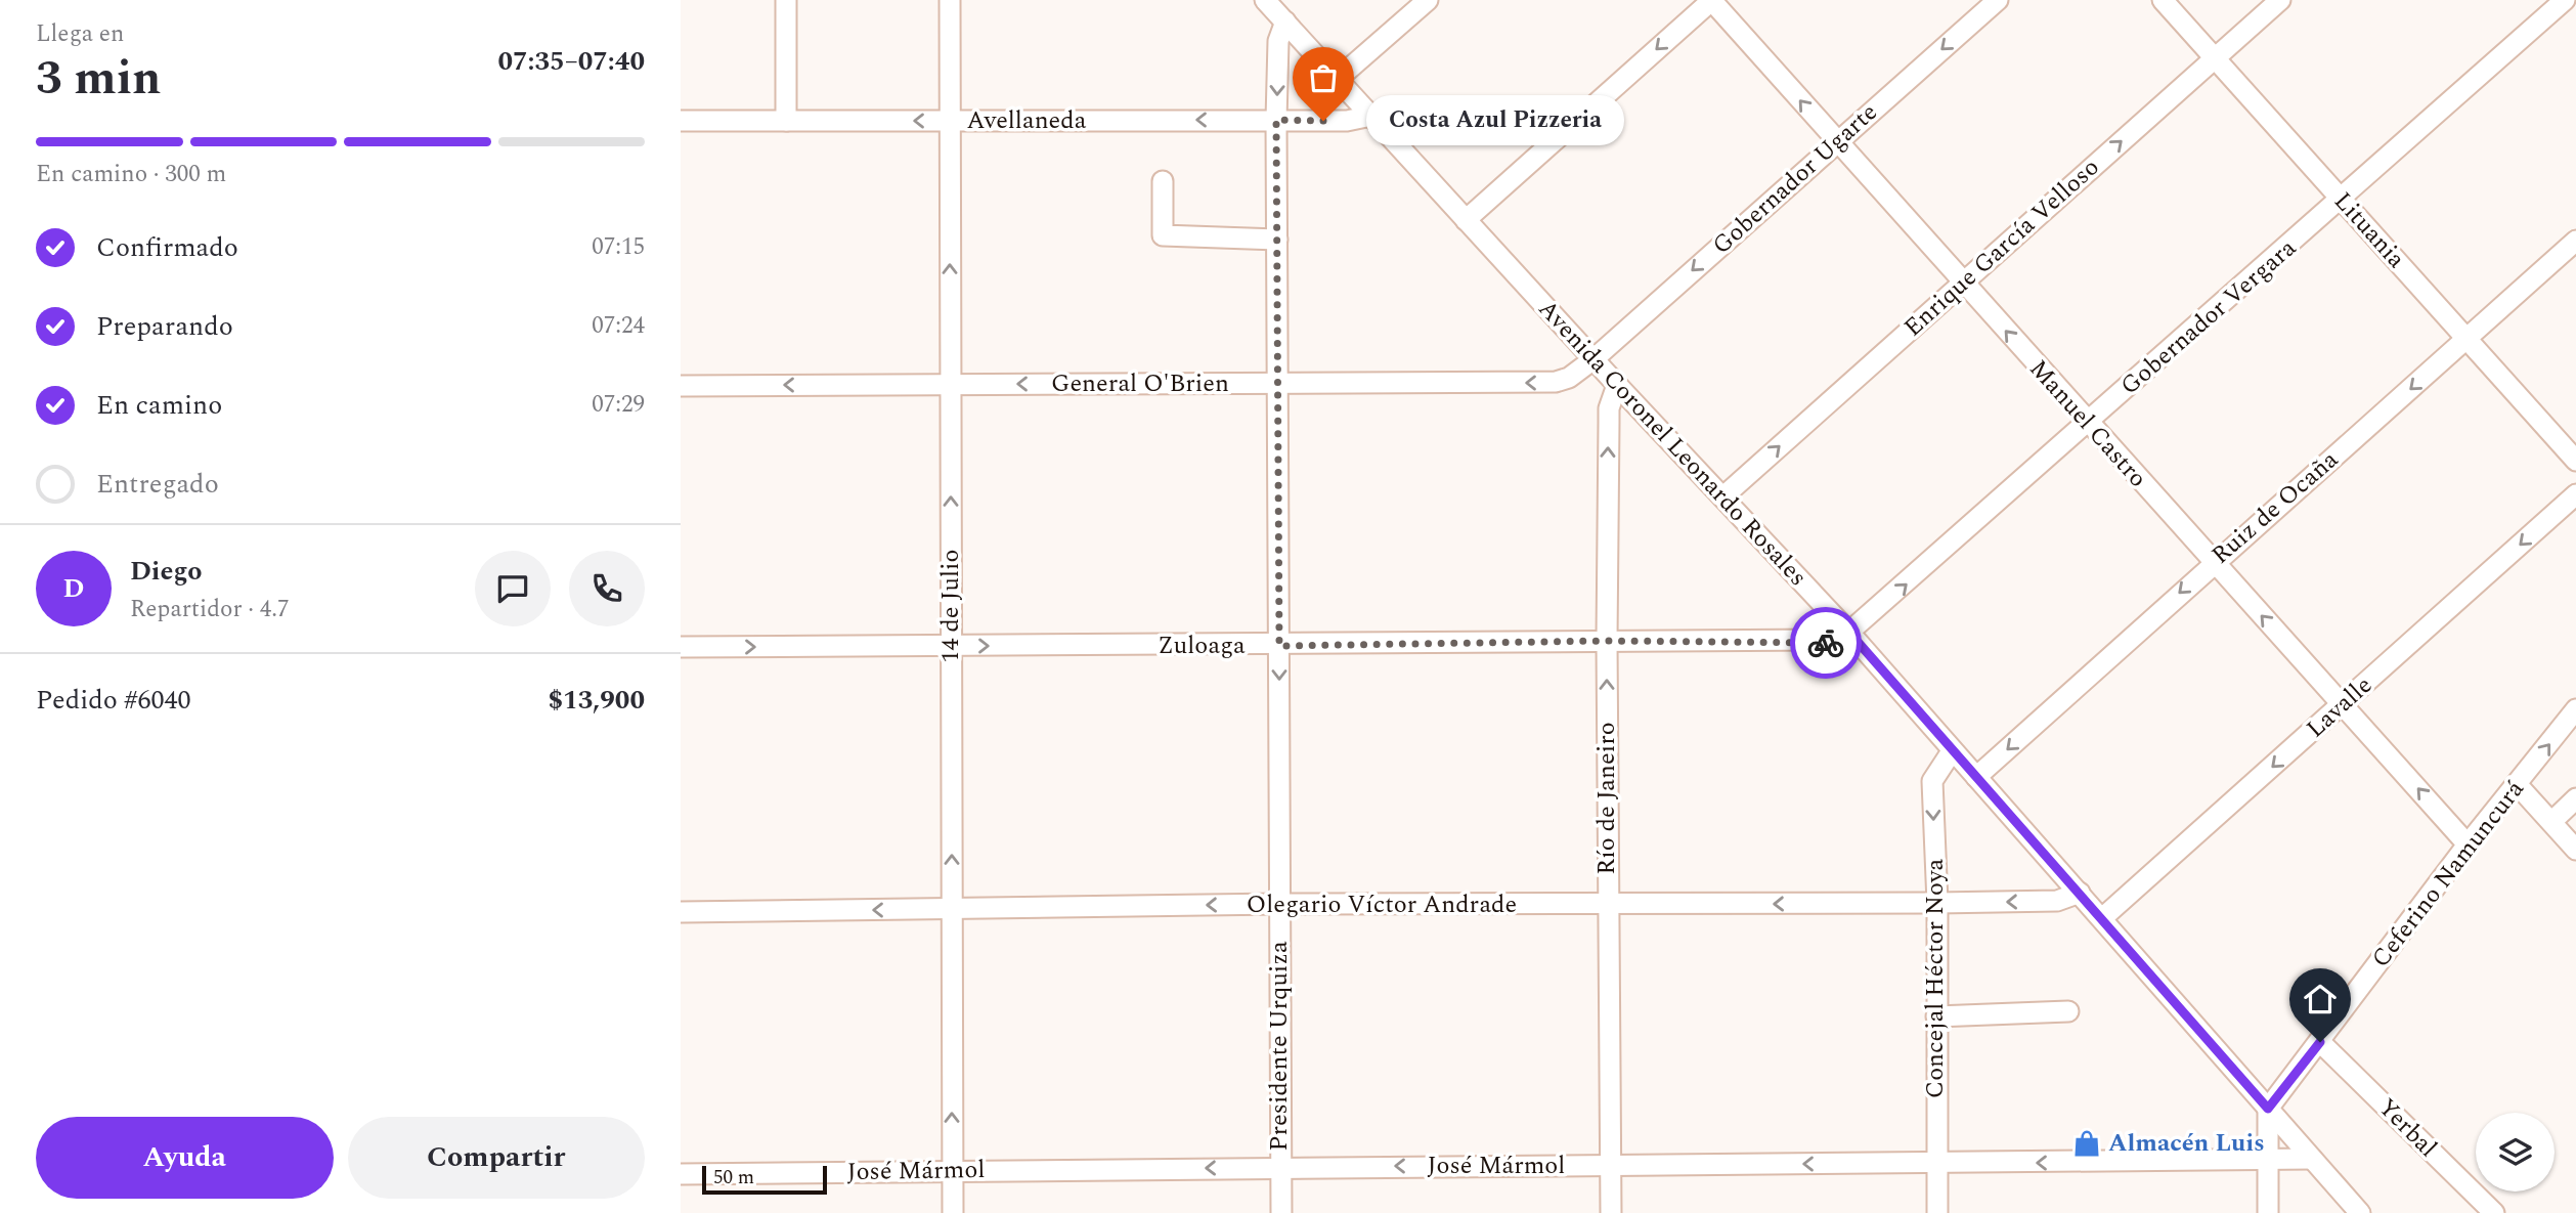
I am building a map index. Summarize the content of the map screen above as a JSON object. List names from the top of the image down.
{
  "streets": {
    "street": [
      "Avellaneda",
      "Gobernador Ugarte",
      "Lituania",
      "Enrique García Velloso",
      "Gobernador Vergara",
      "General O'Brien",
      "Manuel Castro",
      "Avenida Coronel Leonardo Rosales",
      "Ruiz de Ocaña",
      "14 de Julio",
      "Zuloaga",
      "Lavalle",
      "Río de Janeiro",
      "Ceferino Namuncurá",
      "Olegario Víctor Andrade",
      "Concejal Héctor Noya",
      "Presidente Urquiza",
      "Yerbal",
      "José Mármol"
    ]
  },
  "crossings": [
    ["Avellaneda", "Avenida Coronel Leonardo Rosales"],
    ["Avellaneda", "14 de Julio"],
    ["Avellaneda", "Presidente Urquiza"],
    ["Gobernador Ugarte", "General O'Brien"],
    ["Gobernador Ugarte", "Manuel Castro"],
    ["Gobernador Ugarte", "Avenida Coronel Leonardo Rosales"],
    ["Lituania", "Enrique García Velloso"],
    ["Lituania", "Gobernador Vergara"],
    ["Lituania", "Ruiz de Ocaña"],
    ["Enrique García Velloso", "Manuel Castro"],
    ["Enrique García Velloso", "Avenida Coronel Leonardo Rosales"],
    ["Gobernador Vergara", "Manuel Castro"],
    ["Gobernador Vergara", "Avenida Coronel Leonardo Rosales"],
    ["Gobernador Vergara", "Zuloaga"],
    ["General O'Brien", "Avenida Coronel Leonardo Rosales"],
    ["General O'Brien", "14 de Julio"],
    ["General O'Brien", "Presidente Urquiza"],
    ["Manuel Castro", "Ruiz de Ocaña"],
    ["Manuel Castro", "Lavalle"],
    ["Manuel Castro", "Ceferino Namuncurá"],
    ["Avenida Coronel Leonardo Rosales", "Ruiz de Ocaña"],
    ["Avenida Coronel Leonardo Rosales", "Zuloaga"],
    ["Avenida Coronel Leonardo Rosales", "Lavalle"],
    ["Avenida Coronel Leonardo Rosales", "Río de Janeiro"],
    ["Avenida Coronel Leonardo Rosales", "Ceferino Namuncurá"],
    ["Avenida Coronel Leonardo Rosales", "Olegario Víctor Andrade"],
    ["Avenida Coronel Leonardo Rosales", "Concejal Héctor Noya"],
    ["Avenida Coronel Leonardo Rosales", "Presidente Urquiza"],
    ["Avenida Coronel Leonardo Rosales", "José Mármol"],
    ["14 de Julio", "Zuloaga"],
    ["14 de Julio", "Olegario Víctor Andrade"],
    ["14 de Julio", "José Mármol"],
    ["Zuloaga", "Río de Janeiro"],
    ["Zuloaga", "Presidente Urquiza"],
    ["Río de Janeiro", "Olegario Víctor Andrade"],
    ["Río de Janeiro", "José Mármol"],
    ["Ceferino Namuncurá", "Yerbal"],
    ["Olegario Víctor Andrade", "Concejal Héctor Noya"],
    ["Olegario Víctor Andrade", "Presidente Urquiza"],
    ["Concejal Héctor Noya", "José Mármol"],
    ["Presidente Urquiza", "José Mármol"]
  ],
  "one_way": [
    "Avellaneda",
    "Gobernador Ugarte",
    "Enrique García Velloso",
    "General O'Brien",
    "Manuel Castro",
    "Ruiz de Ocaña",
    "14 de Julio",
    "Zuloaga",
    "Lavalle",
    "Río de Janeiro",
    "Olegario Víctor Andrade",
    "José Mármol"
  ],
  "places": {
    "other": ["Costa Azul Pizzeria"],
    "shop": ["Almacén Luis"]
  },
  "scale_bar": "50 m",
  "page": {
    "heading": ["3 min", "Llega en", "07:35–07:40"],
    "panel": [
      "Diego",
      "Repartidor · 4.7",
      "Pedido #6040",
      "$13,900"
    ],
    "bubble": "Costa Azul Pizzeria",
    "bar": "En camino · 300 m",
    "list": [
      ["Confirmado", "07:15"],
      ["Preparando", "07:24"],
      ["En camino", "07:29"],
      "Entregado"
    ],
    "round": "D",
    "buttons": ["Ayuda", "Compartir"],
    "scale": "50 m"
  }
}
